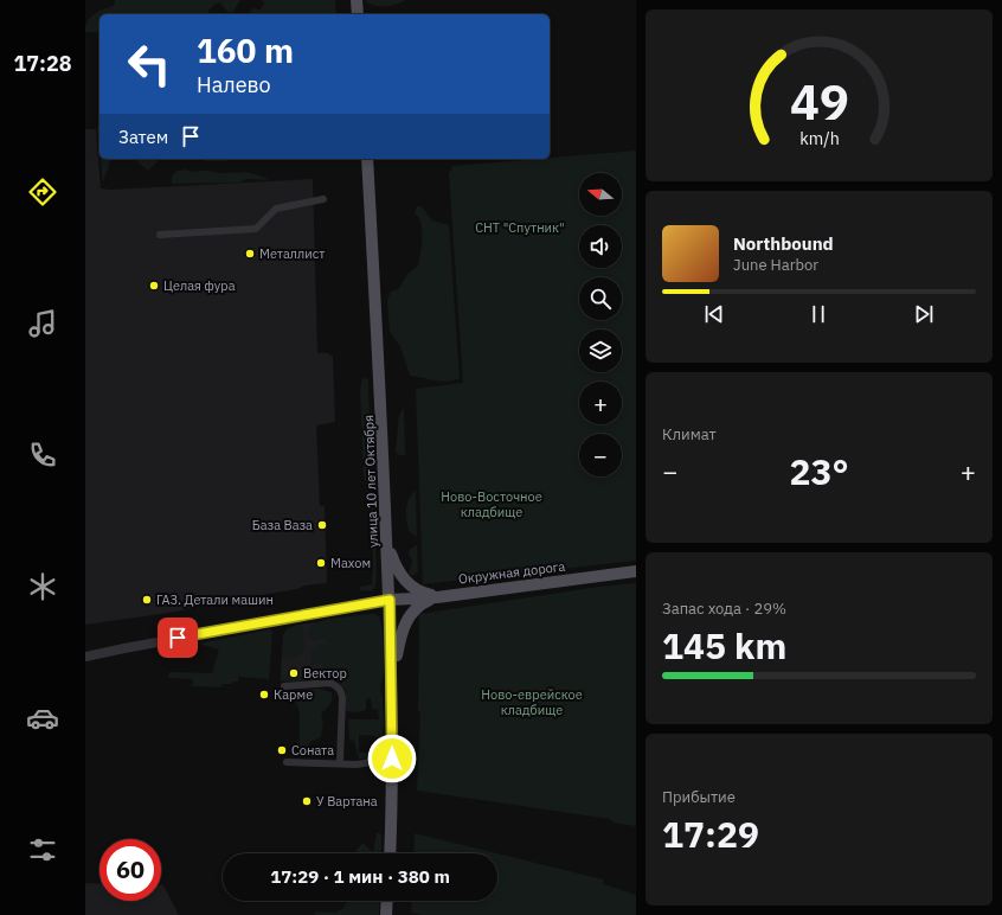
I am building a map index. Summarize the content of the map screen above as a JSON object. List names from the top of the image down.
{
  "streets": {
    "main road": ["улица 10 лет Октября", "Окружная дорога"]
  },
  "crossings": [
    ["улица 10 лет Октября", "Окружная дорога"]
  ],
  "parks": ["СНТ \"Спутник\"", "Ново-Восточное кладбище", "Ново-еврейское кладбище"],
  "places": [
    "Металлист",
    "Целая фура",
    "База Ваза",
    "Махом",
    "ГАЗ. Детали машин",
    "Вектор",
    "Карме",
    "Соната",
    "У Вартана"
  ],
  "north": "left",
  "page": {
    "tabs": "17:28",
    "turn": ["160 m", "Налево"],
    "then": "Затем",
    "map_buttons": ["+", "−"],
    "song": ["Northbound", "June Harbor"],
    "tile": [
      "Климат",
      ["Запас хода · 29%", "145 km"],
      ["Прибытие", "17:29"]
    ],
    "heat": ["−", "23°", "+"],
    "limit": "60",
    "trip": "17:29 · 1 мин · 380 m",
    "gauge": ["49", "km/h"]
  }
}
